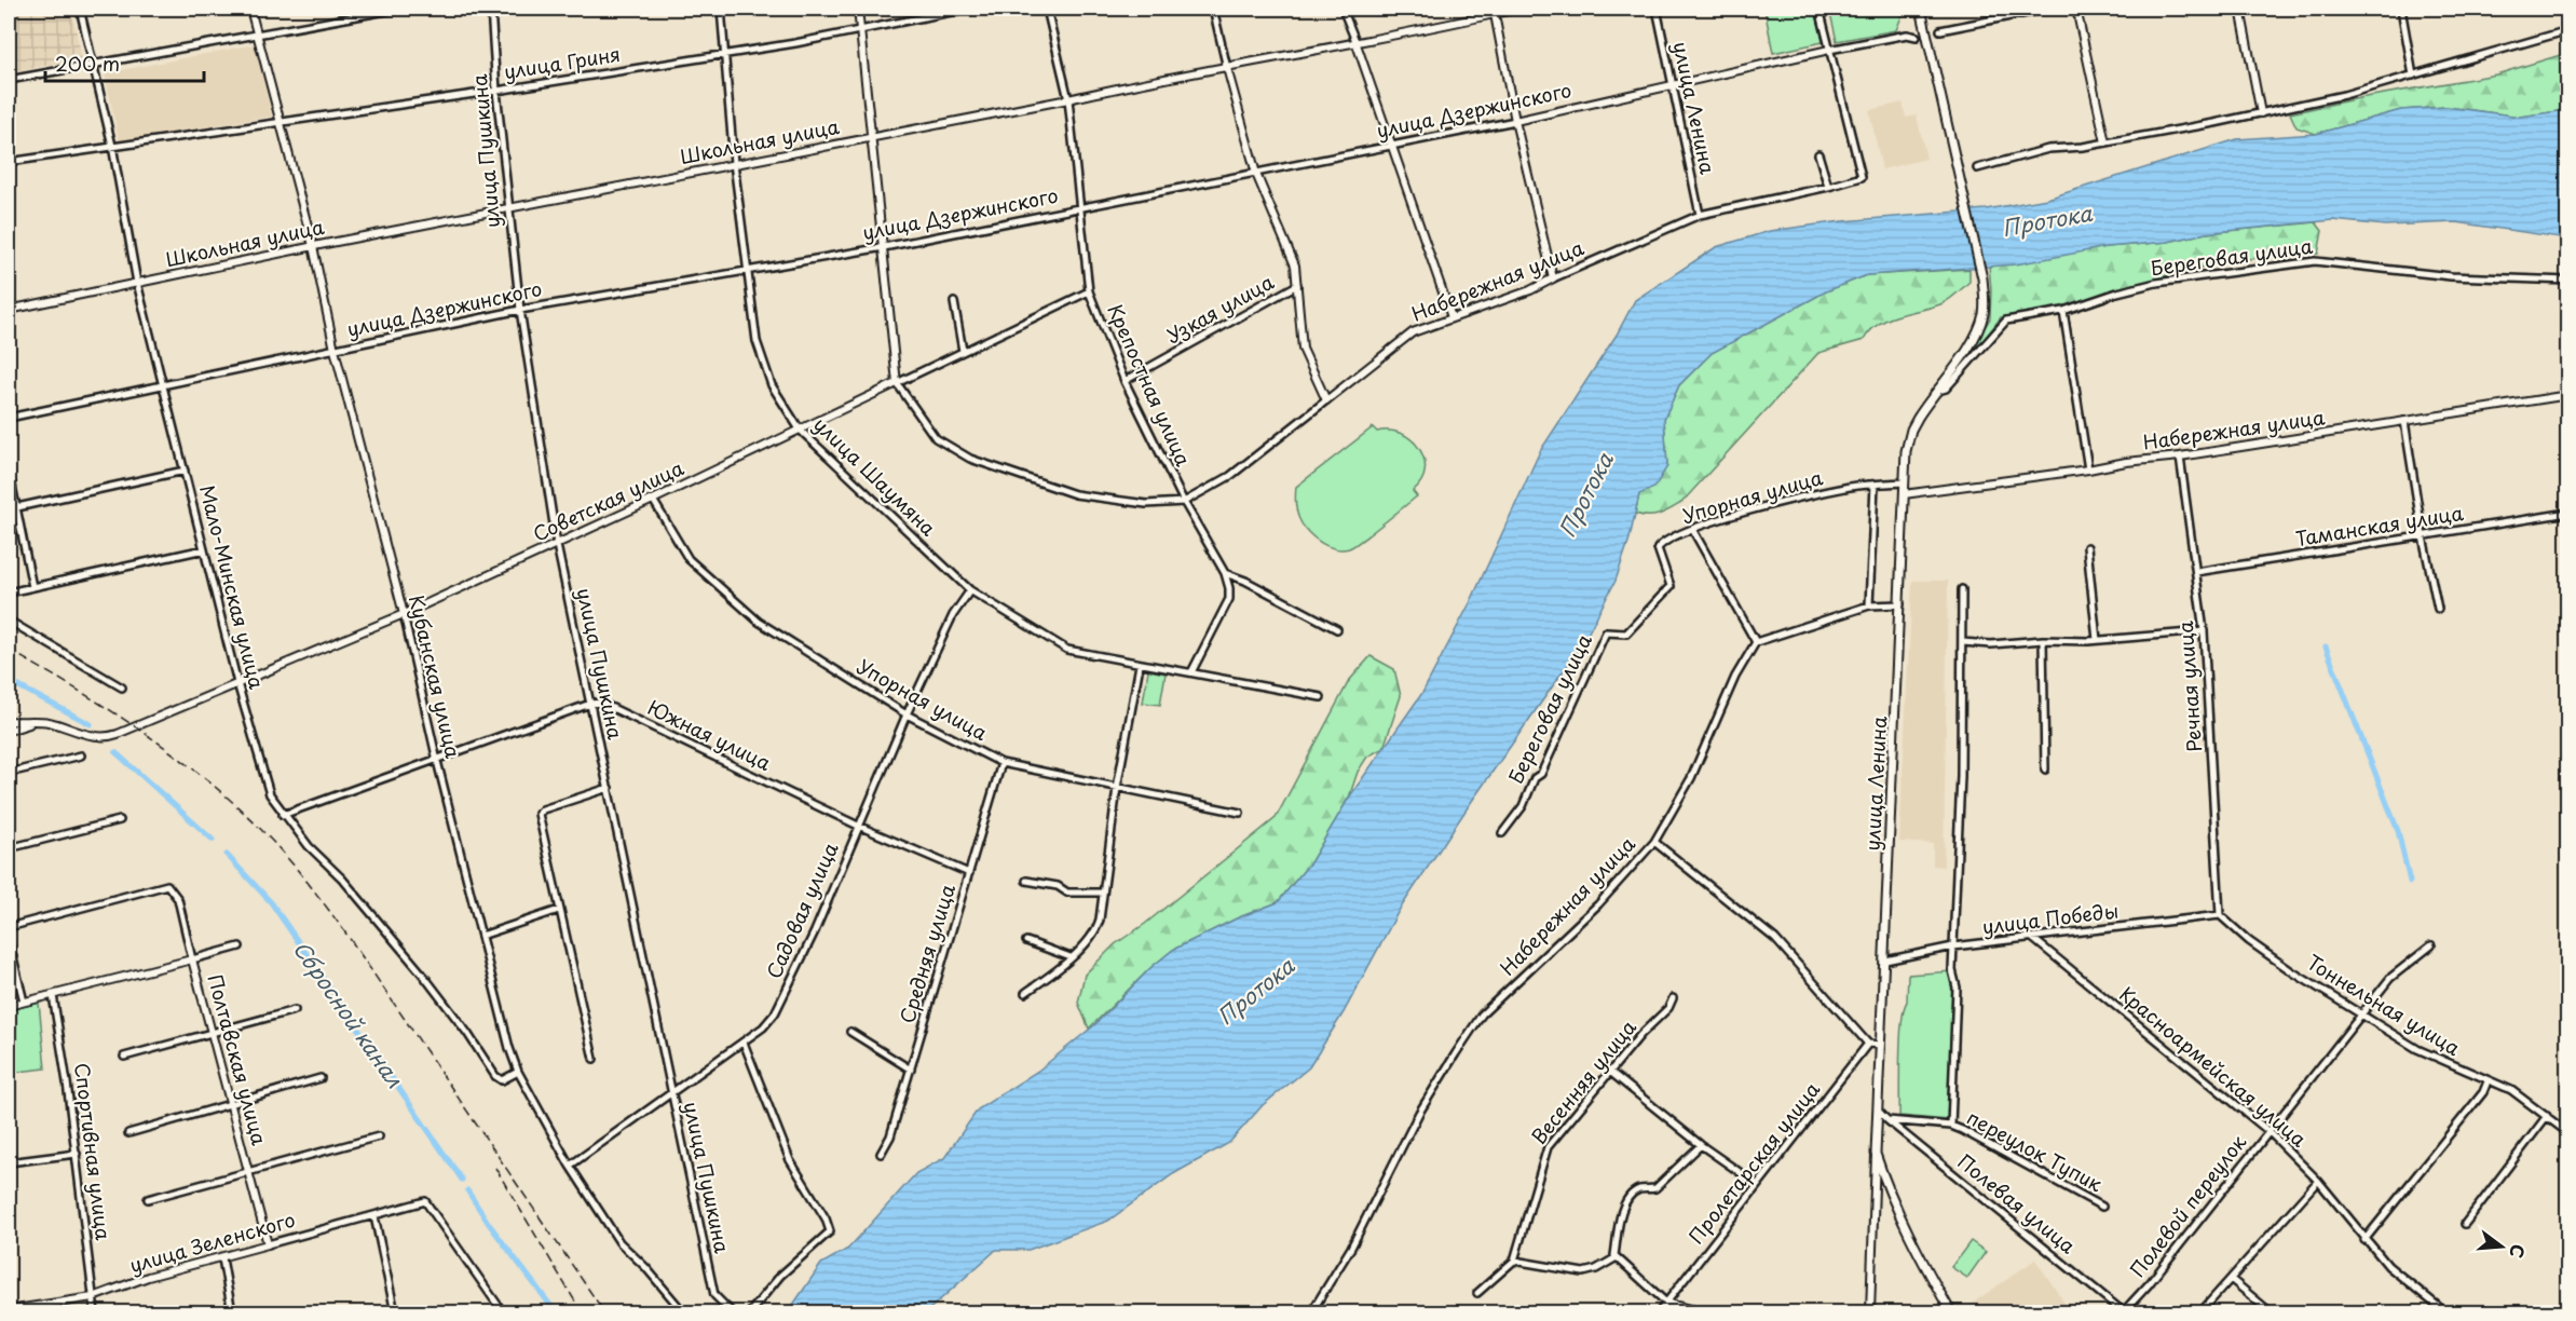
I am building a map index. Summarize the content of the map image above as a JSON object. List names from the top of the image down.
{
  "streets": {
    "main road": ["улица Ленина"],
    "street": [
      "улица Гриня",
      "улица Дзержинского",
      "Школьная улица",
      "улица Пушкина",
      "Береговая улица",
      "Набережная улица",
      "Узкая улица",
      "Крепостная улица",
      "улица Шаумяна",
      "Упорная улица",
      "Советская улица",
      "Таманская улица",
      "Мало-Минская улица",
      "Кубанская улица",
      "Речная улица",
      "Южная улица",
      "Садовая улица",
      "улица Победы",
      "Средняя улица",
      "Тоннельная улица",
      "Полтавская улица",
      "Красноармейская улица",
      "Весенняя улица",
      "Спортивная улица",
      "переулок Тупик",
      "Пролетарская улица",
      "Полевая улица",
      "Полевой переулок",
      "улица Зеленского"
    ]
  },
  "crossings": [
    ["улица Гриня", "улица Пушкина"],
    ["улица Гриня", "улица Шаумяна"],
    ["улица Гриня", "Мало-Минская улица"],
    ["улица Гриня", "Кубанская улица"],
    ["улица Ленина", "улица Дзержинского"],
    ["улица Ленина", "Береговая улица"],
    ["улица Ленина", "Набережная улица"],
    ["улица Ленина", "Упорная улица"],
    ["улица Ленина", "улица Победы"],
    ["улица Дзержинского", "улица Пушкина"],
    ["улица Дзержинского", "Набережная улица"],
    ["улица Дзержинского", "Крепостная улица"],
    ["улица Дзержинского", "улица Шаумяна"],
    ["улица Дзержинского", "Мало-Минская улица"],
    ["улица Дзержинского", "Кубанская улица"],
    ["Школьная улица", "улица Пушкина"],
    ["Школьная улица", "Крепостная улица"],
    ["Школьная улица", "улица Шаумяна"],
    ["Школьная улица", "Мало-Минская улица"],
    ["Школьная улица", "Кубанская улица"],
    ["улица Пушкина", "Советская улица"],
    ["улица Пушкина", "Южная улица"],
    ["улица Пушкина", "Садовая улица"],
    ["Береговая улица", "Упорная улица"],
    ["Набережная улица", "Крепостная улица"],
    ["Набережная улица", "Речная улица"],
    ["Узкая улица", "Крепостная улица"],
    ["Крепостная улица", "улица Шаумяна"],
    ["Крепостная улица", "Советская улица"],
    ["улица Шаумяна", "Советская улица"],
    ["улица Шаумяна", "Садовая улица"],
    ["Упорная улица", "Советская улица"],
    ["Упорная улица", "Садовая улица"],
    ["Упорная улица", "Средняя улица"],
    ["Советская улица", "Мало-Минская улица"],
    ["Советская улица", "Кубанская улица"],
    ["Таманская улица", "Речная улица"],
    ["Мало-Минская улица", "Кубанская улица"],
    ["Кубанская улица", "Садовая улица"],
    ["Речная улица", "улица Победы"],
    ["Речная улица", "Тоннельная улица"],
    ["Южная улица", "Садовая улица"],
    ["Южная улица", "Средняя улица"],
    ["улица Победы", "Тоннельная улица"],
    ["улица Победы", "Красноармейская улица"],
    ["Тоннельная улица", "Полевой переулок"],
    ["Полтавская улица", "улица Зеленского"],
    ["Красноармейская улица", "Полевой переулок"],
    ["Спортивная улица", "улица Зеленского"],
    ["переулок Тупик", "Полевая улица"],
    ["Полевая улица", "Полевой переулок"]
  ],
  "water": ["Протока", "Сбросной канал"],
  "scale_bar": "200 m",
  "north": "right"
}
